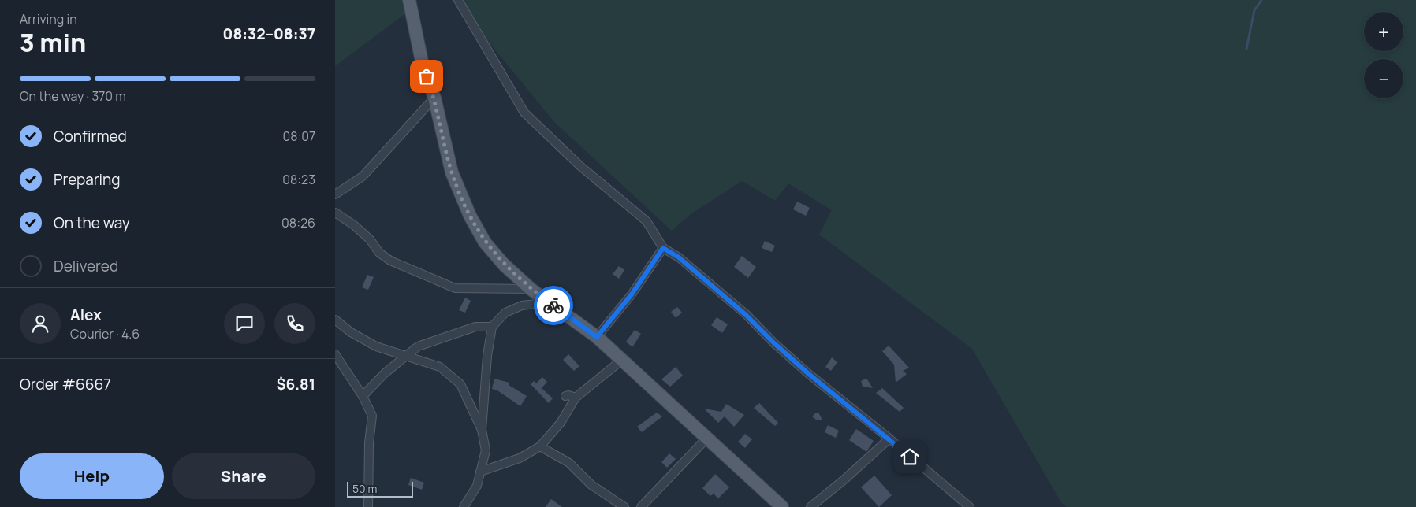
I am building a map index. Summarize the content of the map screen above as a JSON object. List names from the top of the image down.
{
  "scale_bar": "50 m",
  "page": {
    "heading": ["3 min", "Arriving in", "08:32–08:37"],
    "panel": [
      "Alex",
      "Courier · 4.6",
      "Order #6667",
      "$6.81"
    ],
    "map_buttons": ["+", "−"],
    "bar": "On the way · 370 m",
    "list": [
      ["Confirmed", "08:07"],
      ["Preparing", "08:23"],
      ["On the way", "08:26"],
      "Delivered"
    ],
    "buttons": ["Help", "Share"],
    "scale": "50 m"
  }
}
